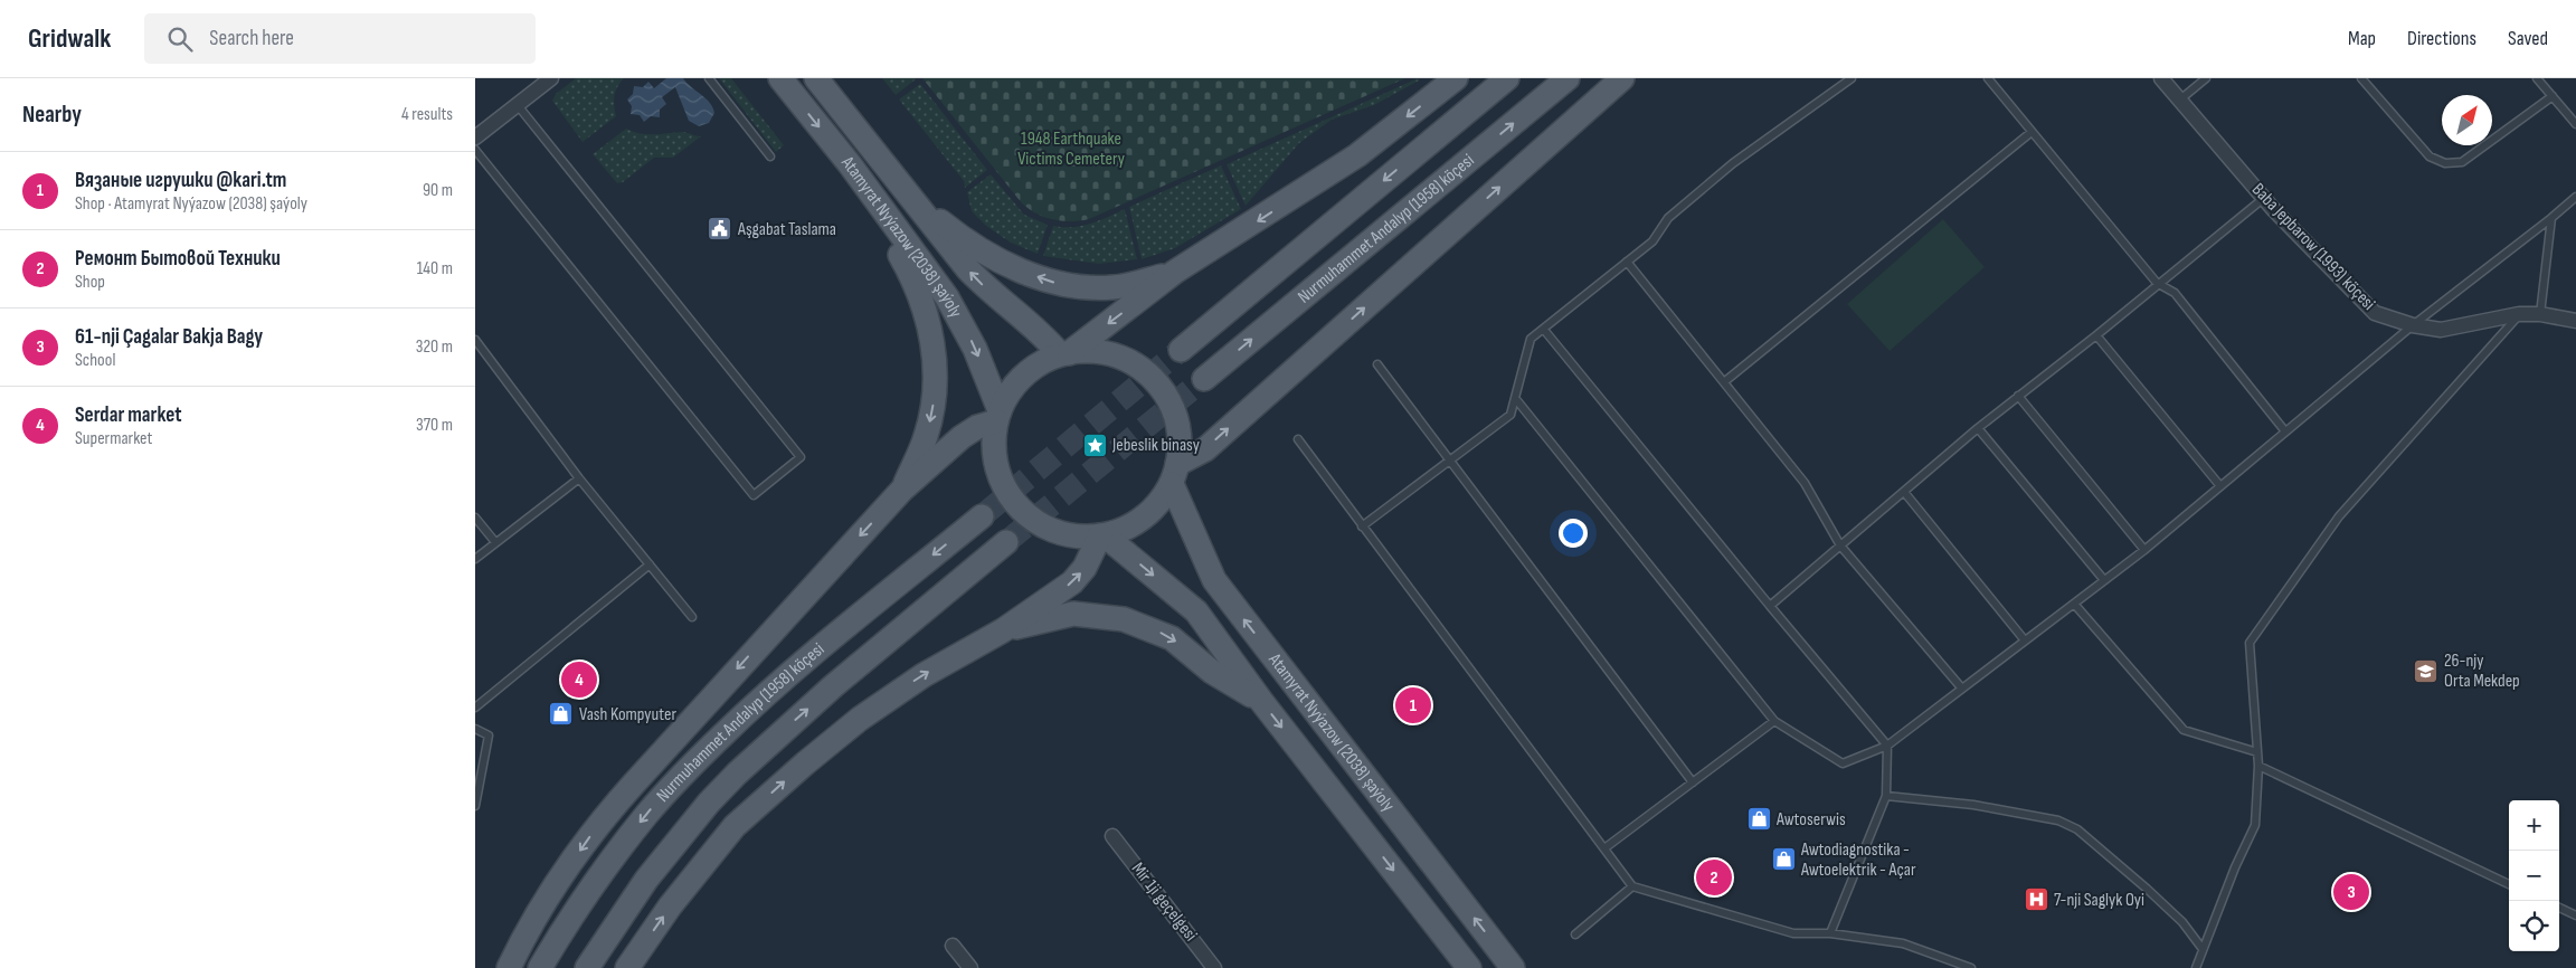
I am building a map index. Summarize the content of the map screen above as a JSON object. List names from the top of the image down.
{
  "streets": {
    "main road": ["Nurmuhammet Andalyp (1958) köçesi", "Atamyrat Nyýazow (2038) şaýoly"],
    "street": ["Baba Jepbarow (1993) köçesi", "Mir 1ji geçelgesi"]
  },
  "parks": ["1948 Earthquake Victims Cemetery"],
  "places": {
    "public building": ["Aşgabat Taslama"],
    "place": ["Jebeslik binasy"],
    "school or university": ["26-njy Orta Mekdep"],
    "shop": ["Vash Kompyuter", "Awtoserwis", "Awtodiagnostika - Awtoelektrik - Açar"],
    "hospital": ["7-nji Saglyk Oyi"]
  },
  "north": "top right",
  "page": {
    "header": "Gridwalk",
    "search": "Search here",
    "nav": ["Map", "Directions", "Saved"],
    "heading": ["Nearby", "4 results"],
    "list": [
      {
        "mark": "1",
        "name": "Вязаные игрушки @kari.tm",
        "note": "Shop · Atamyrat Nyýazow (2038) şaýoly",
        "value": "90 m"
      },
      {
        "mark": "2",
        "name": "Ремонт Бытовой Техники",
        "note": "Shop",
        "value": "140 m"
      },
      {
        "mark": "3",
        "name": "61-nji Çagalar Bakja Bagy",
        "note": "School",
        "value": "320 m"
      },
      {
        "mark": "4",
        "name": "Serdar market",
        "note": "Supermarket",
        "value": "370 m"
      }
    ],
    "pins": [
      "4",
      "1",
      "2",
      "3"
    ],
    "map_buttons": ["+", "−"]
  }
}
